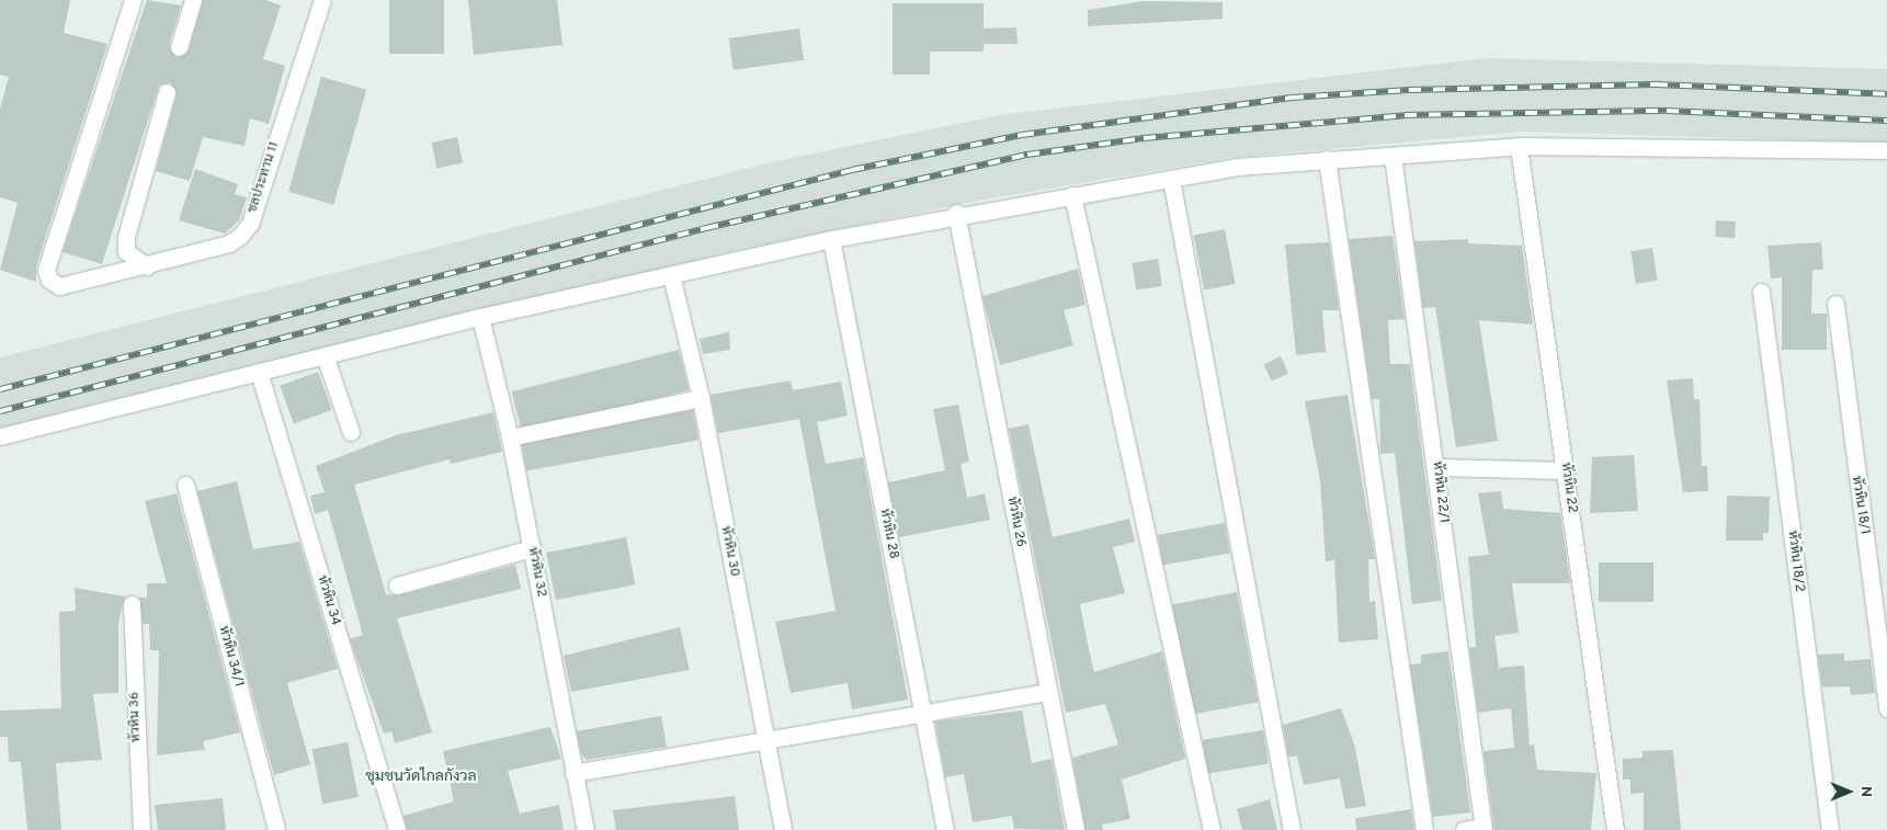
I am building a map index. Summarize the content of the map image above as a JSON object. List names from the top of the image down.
{
  "streets": {
    "street": [
      "ชลประทาน 11",
      "หัวหิน 22",
      "หัวหิน 22/1",
      "หัวหิน 18/1",
      "หัวหิน 26",
      "หัวหิน 28",
      "หัวหิน 30",
      "หัวหิน 18/2",
      "หัวหิน 32",
      "หัวหิน 34",
      "หัวหิน 34/1",
      "หัวหิน 36"
    ]
  },
  "districts": ["ชุมชนวัดไกลกังวล"],
  "north": "right"
}
